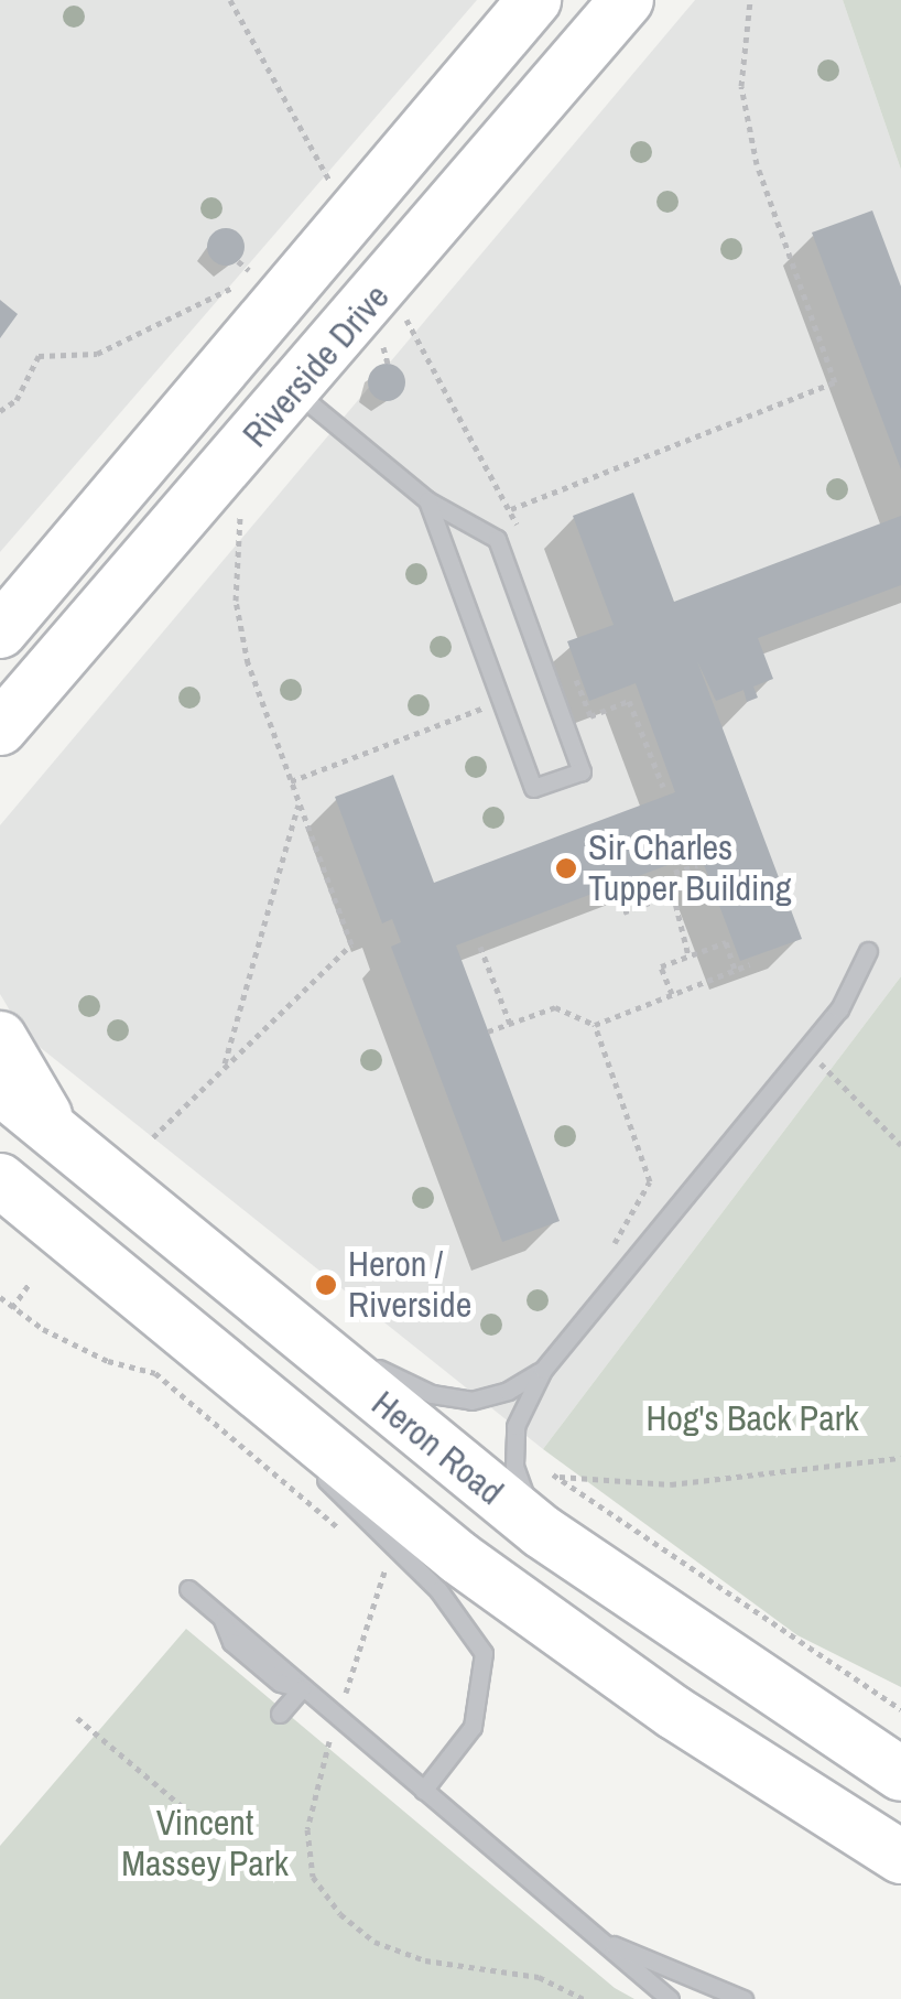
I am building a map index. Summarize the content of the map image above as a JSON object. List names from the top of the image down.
{
  "streets": {
    "main road": ["Riverside Drive", "Heron Road"]
  },
  "parks": ["Hog's Back Park", "Vincent Massey Park"],
  "places": ["Sir Charles Tupper Building", "Heron / Riverside"]
}
